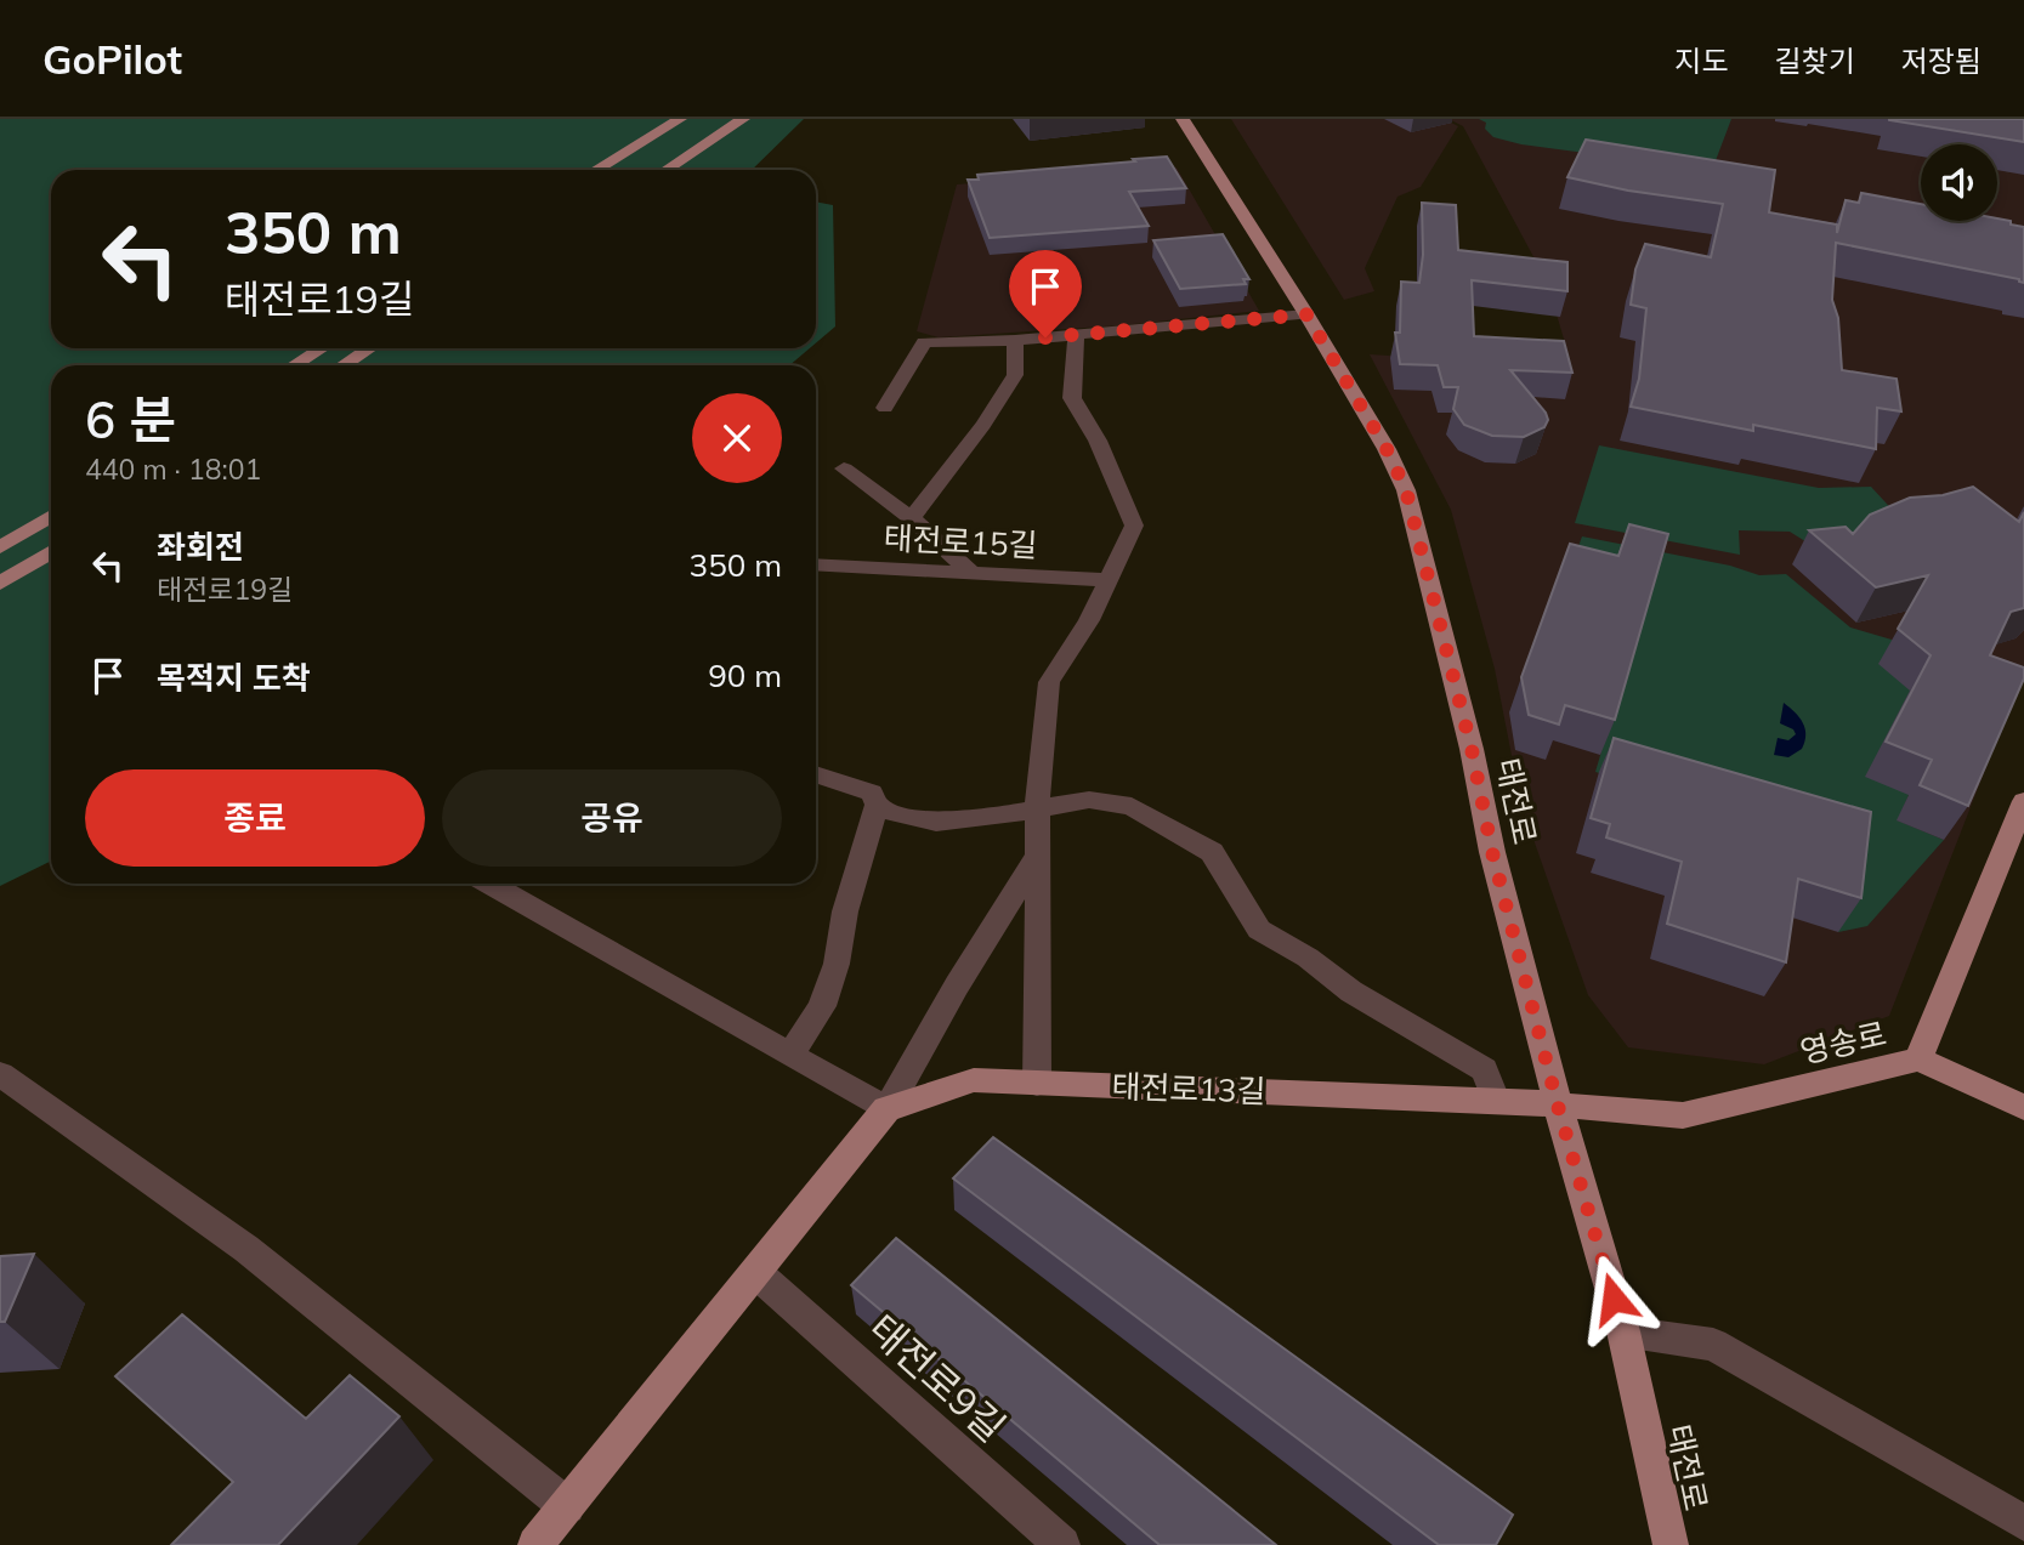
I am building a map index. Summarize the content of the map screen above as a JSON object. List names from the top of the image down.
{
  "streets": {
    "main road": ["태전로", "영송로", "태전로13길"],
    "street": ["태전로15길", "태전로9길"]
  },
  "crossings": [
    ["태전로", "영송로"],
    ["태전로", "태전로13길"],
    ["영송로", "태전로13길"]
  ],
  "page": {
    "header": "GoPilot",
    "nav": ["지도", "길찾기", "저장됨"],
    "turn": ["350 m", "태전로19길"],
    "heading": ["6 분", "440 m · 18:01"],
    "list": [
      {
        "name": "좌회전",
        "note": "태전로19길",
        "value": "350 m"
      },
      {
        "name": "목적지 도착",
        "value": "90 m"
      }
    ],
    "buttons": ["종료", "공유"]
  }
}
